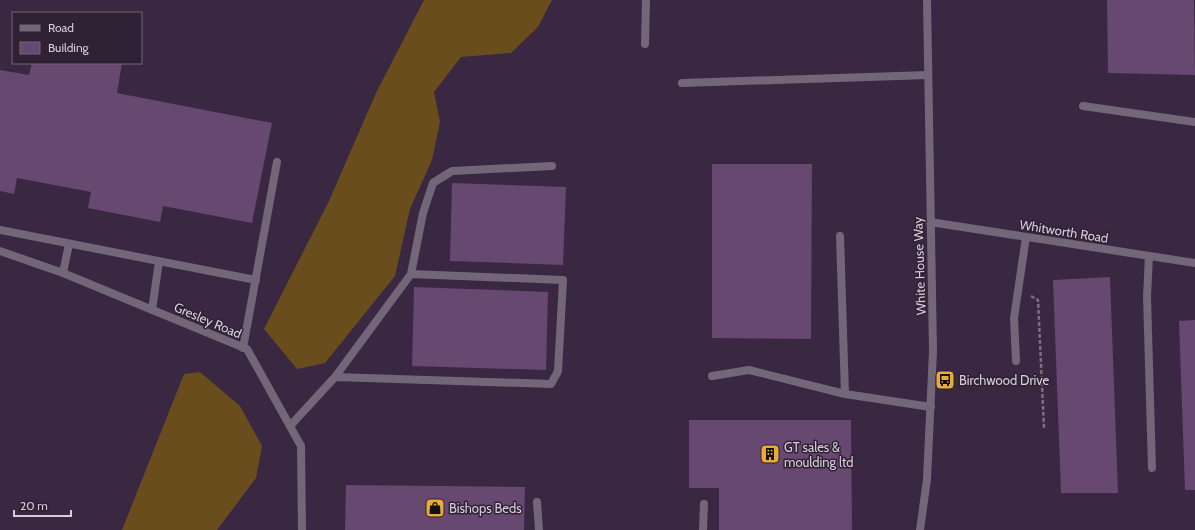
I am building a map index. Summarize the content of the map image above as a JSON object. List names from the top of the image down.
{
  "streets": {
    "street": ["Whitworth Road", "White House Way", "Gresley Road"]
  },
  "crossings": [
    ["Whitworth Road", "White House Way"]
  ],
  "places": {
    "bus stop": ["Birchwood Drive"],
    "building": ["GT sales & moulding ltd"],
    "shop": ["Bishops Beds"]
  },
  "legend": ["Road", "Building"],
  "scale_bar": "20 m"
}
